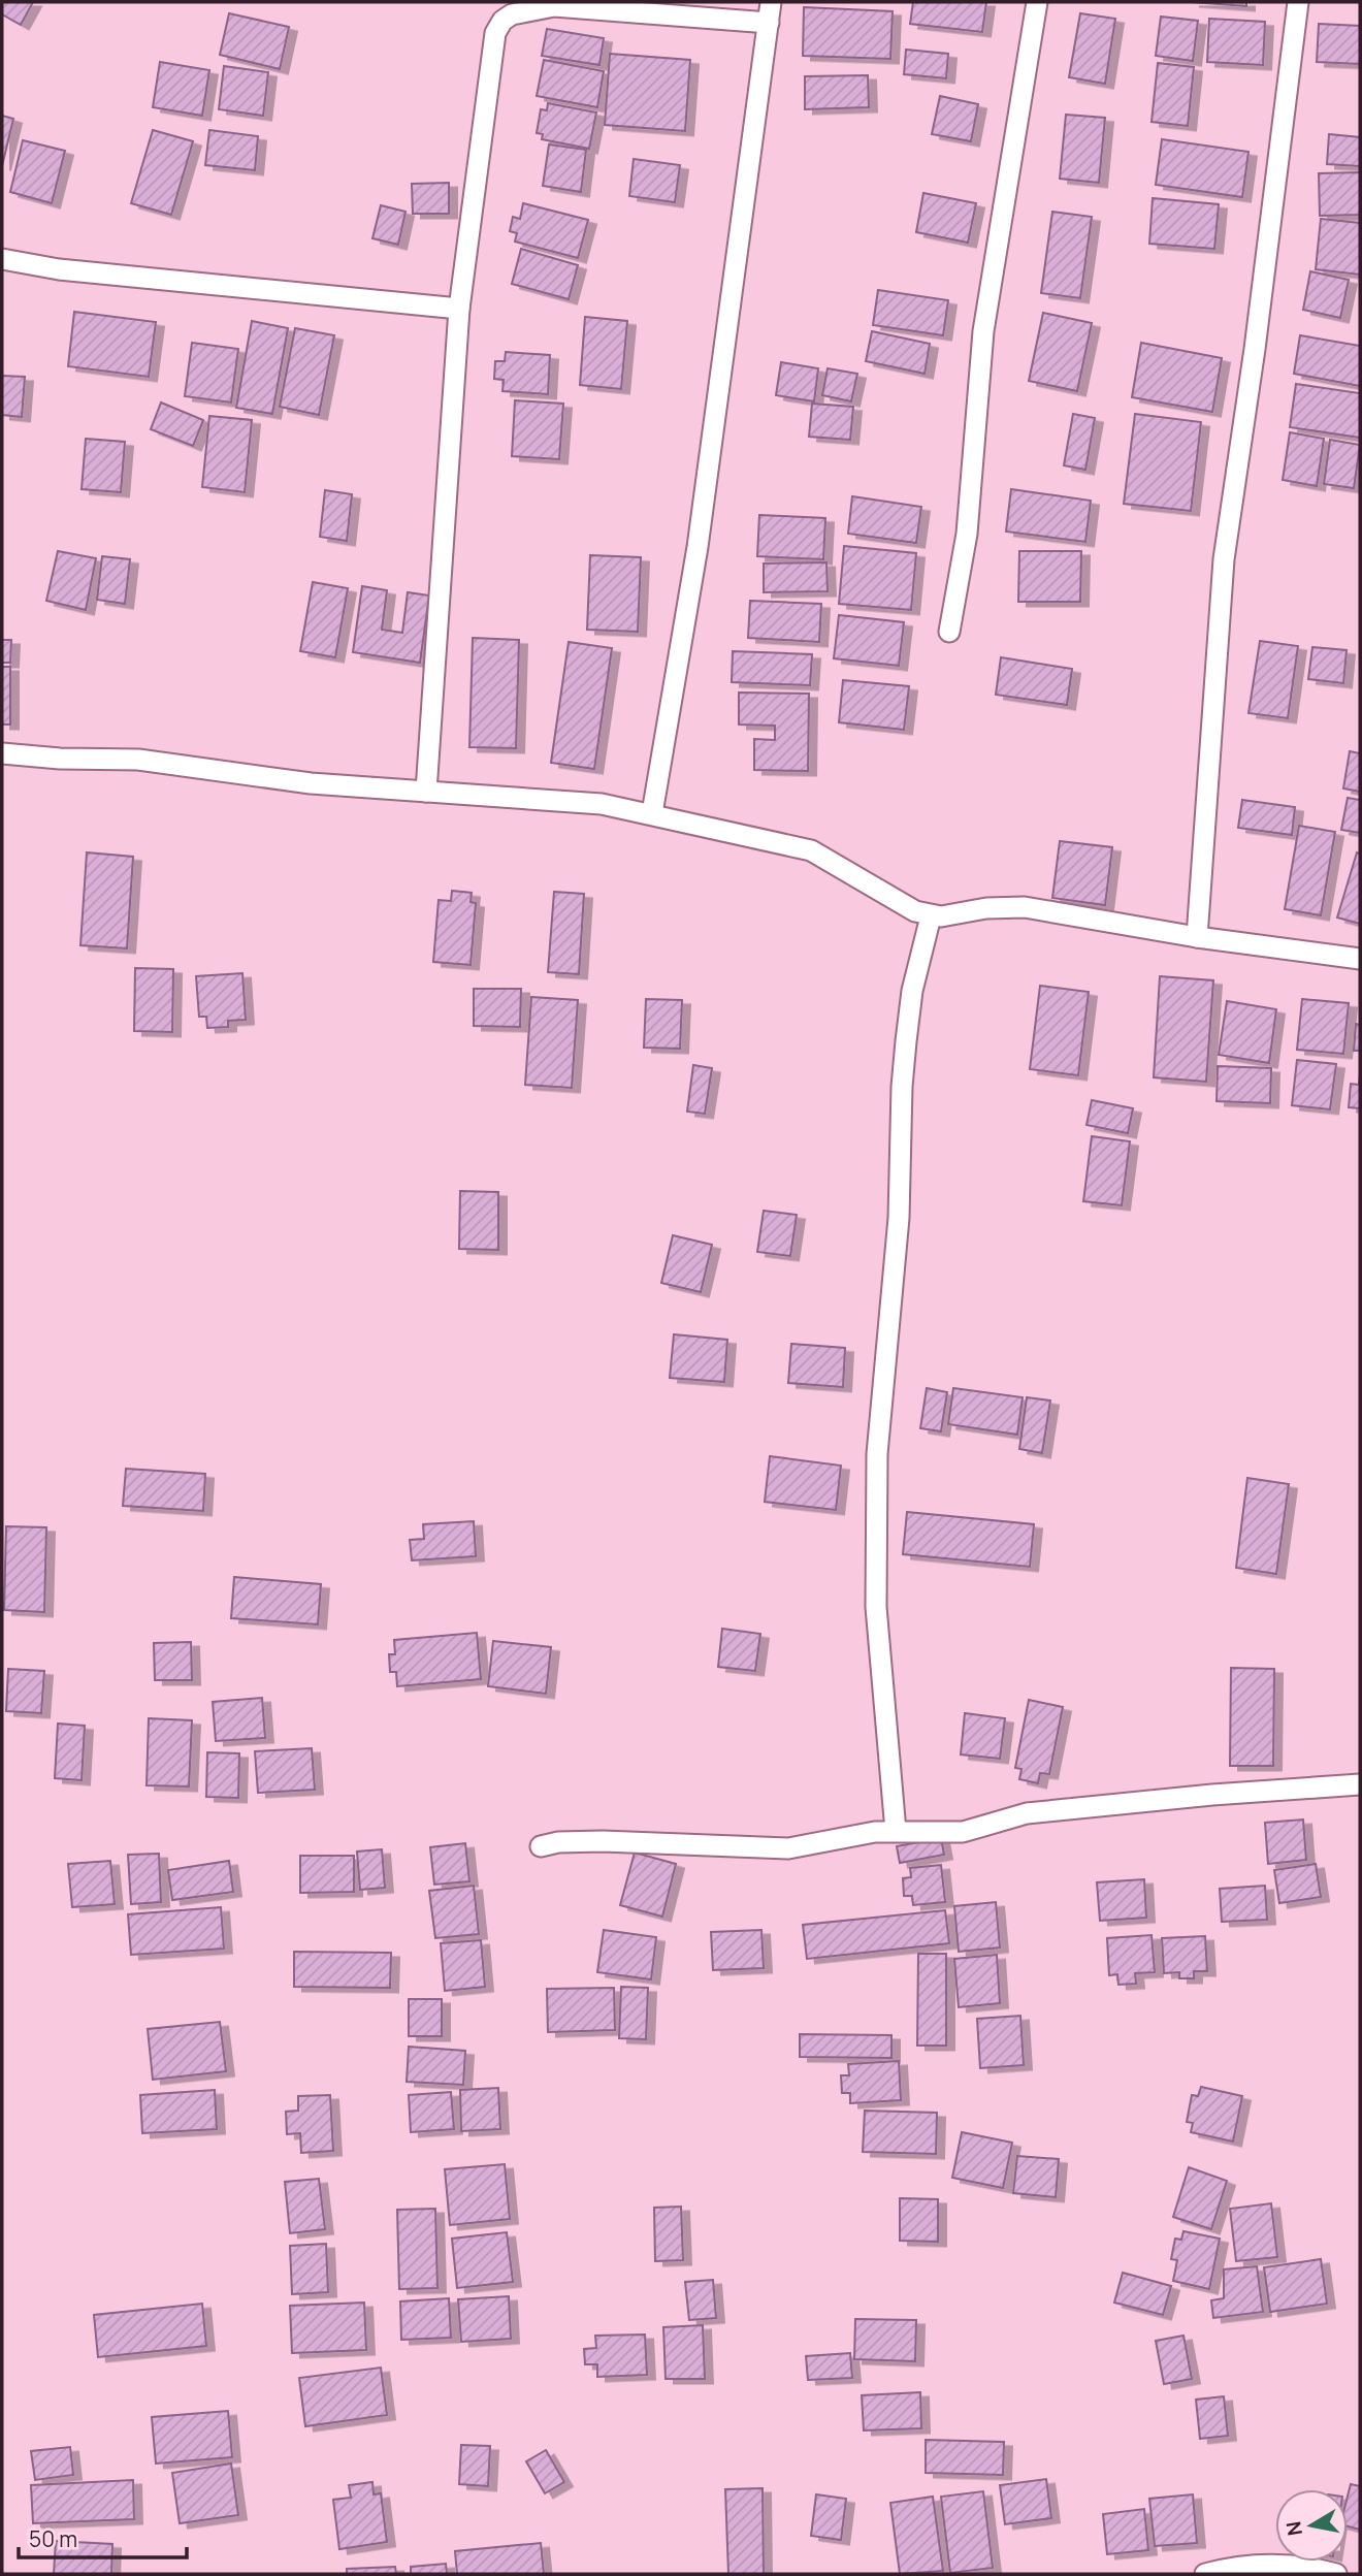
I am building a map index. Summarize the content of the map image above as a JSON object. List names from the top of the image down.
{
  "scale_bar": "50 m",
  "north": "left"
}
